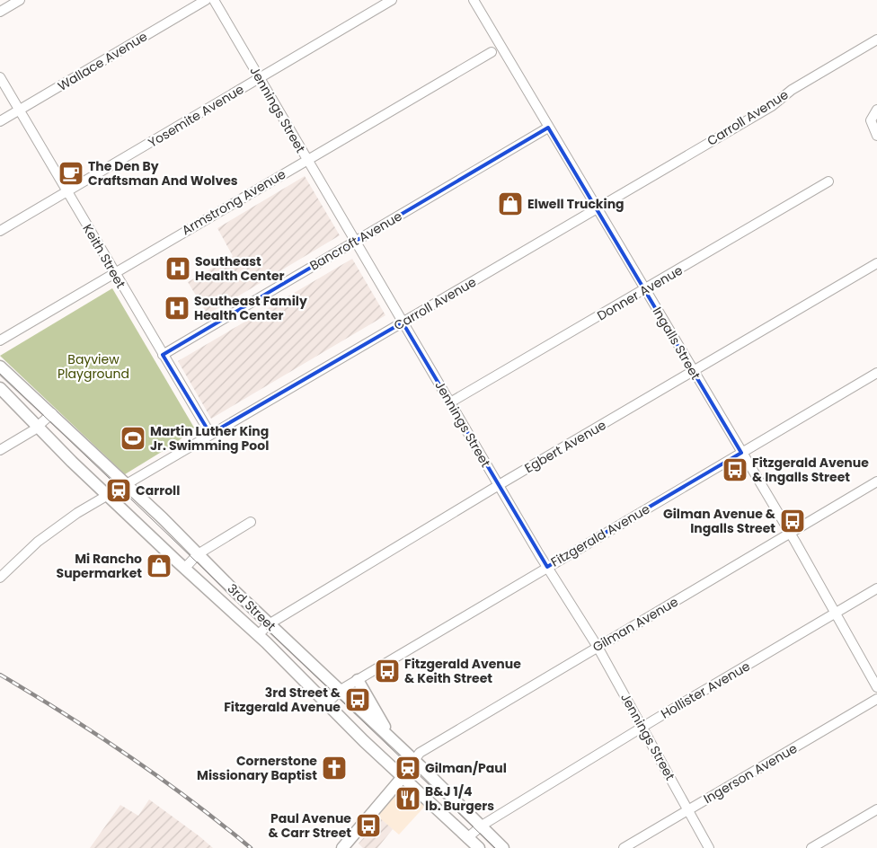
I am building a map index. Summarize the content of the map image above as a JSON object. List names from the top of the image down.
{
  "streets": {
    "main road": ["3rd Street"],
    "street": [
      "Wallace Avenue",
      "Jennings Street",
      "Yosemite Avenue",
      "Carroll Avenue",
      "Armstrong Avenue",
      "Bancroft Avenue",
      "Keith Street",
      "Donner Avenue",
      "Ingalls Street",
      "Egbert Avenue",
      "Fitzgerald Avenue",
      "Gilman Avenue",
      "Hollister Avenue",
      "Ingerson Avenue"
    ]
  },
  "crossings": [
    ["Wallace Avenue", "Keith Street"],
    ["Jennings Street", "Yosemite Avenue"],
    ["Jennings Street", "Carroll Avenue"],
    ["Jennings Street", "Armstrong Avenue"],
    ["Jennings Street", "Bancroft Avenue"],
    ["Jennings Street", "Donner Avenue"],
    ["Jennings Street", "Egbert Avenue"],
    ["Jennings Street", "Fitzgerald Avenue"],
    ["Jennings Street", "Gilman Avenue"],
    ["Jennings Street", "Hollister Avenue"],
    ["Jennings Street", "Ingerson Avenue"],
    ["Yosemite Avenue", "Keith Street"],
    ["Carroll Avenue", "Keith Street"],
    ["Carroll Avenue", "Ingalls Street"],
    ["Carroll Avenue", "3rd Street"],
    ["Armstrong Avenue", "Keith Street"],
    ["Bancroft Avenue", "Keith Street"],
    ["Bancroft Avenue", "Ingalls Street"],
    ["Donner Avenue", "Ingalls Street"],
    ["Ingalls Street", "Egbert Avenue"],
    ["Ingalls Street", "Fitzgerald Avenue"],
    ["Ingalls Street", "Gilman Avenue"],
    ["Ingalls Street", "Hollister Avenue"],
    ["Egbert Avenue", "3rd Street"],
    ["Fitzgerald Avenue", "3rd Street"],
    ["3rd Street", "Gilman Avenue"],
    ["3rd Street", "Hollister Avenue"]
  ],
  "parks": ["Bayview Playground"],
  "places": {
    "cafe": ["The Den By Craftsman And Wolves"],
    "shop": ["Elwell Trucking", "Mi Rancho Supermarket"],
    "hospital": ["Southeast Health Center", "Southeast Family Health Center"],
    "sports": ["Martin Luther King Jr. Swimming Pool"],
    "bus stop": [
      "Fitzgerald Avenue & Ingalls Street",
      "Gilman Avenue & Ingalls Street",
      "Fitzgerald Avenue & Keith Street",
      "3rd Street & Fitzgerald Avenue",
      "Paul Avenue & Carr Street"
    ],
    "station": ["Carroll", "Gilman/Paul"],
    "church": ["Cornerstone Missionary Baptist"],
    "restaurant": ["B&J 1/4 lb. Burgers"]
  }
}
